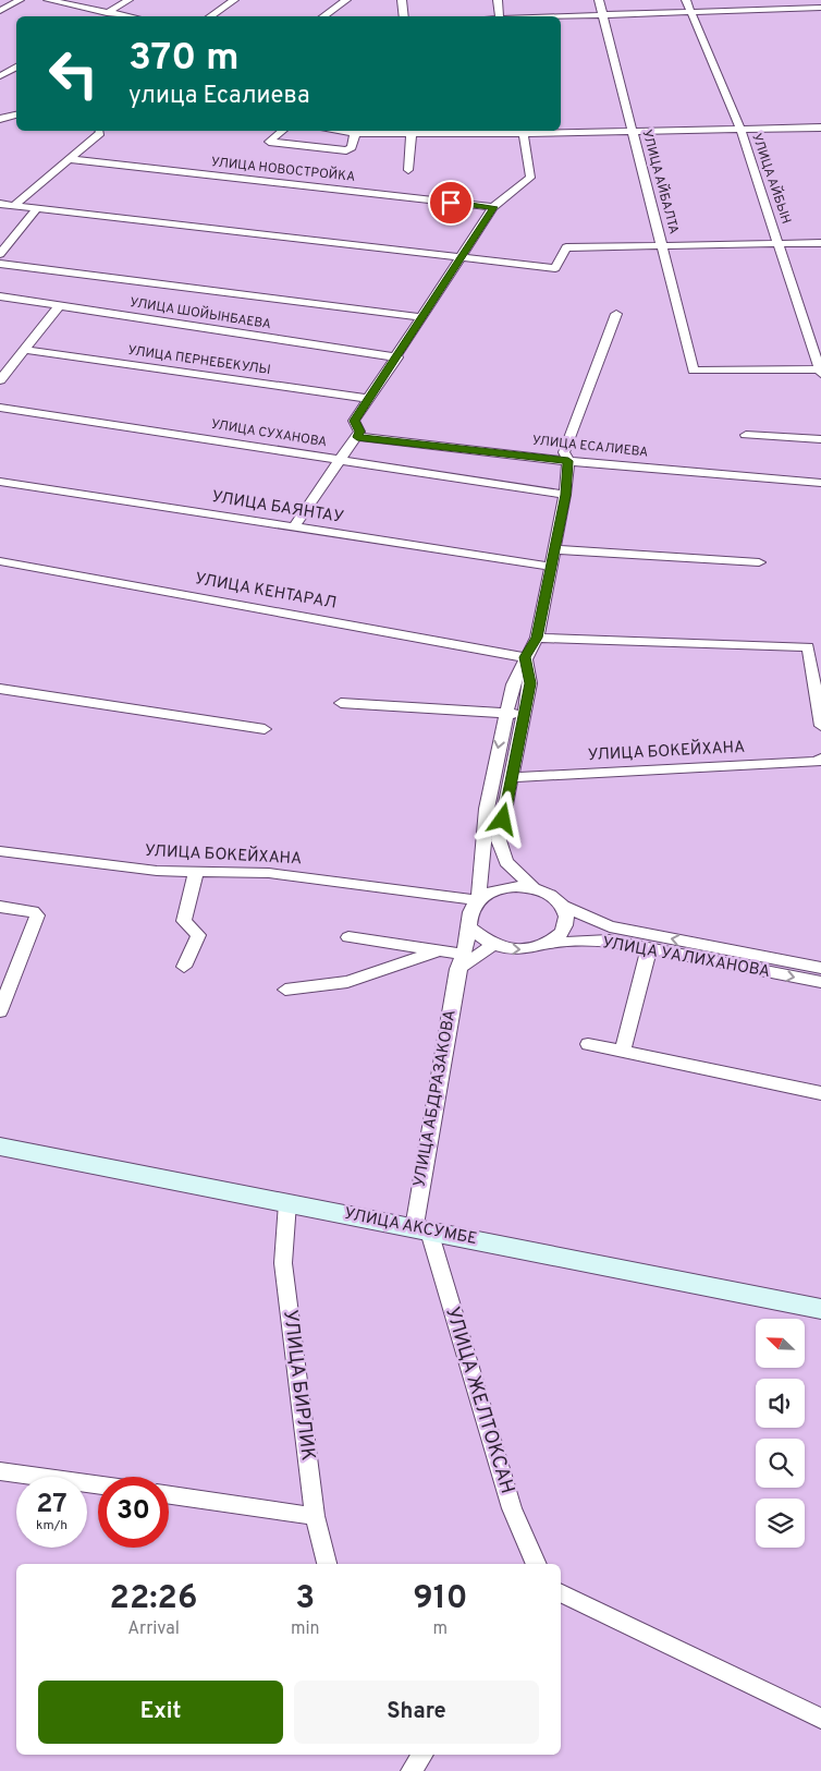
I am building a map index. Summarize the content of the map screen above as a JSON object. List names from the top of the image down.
{
  "streets": {
    "main road": ["УЛИЦА АКСУМБЕ"],
    "street": [
      "УЛИЦА НОВОСТРОЙКА",
      "УЛИЦА АЙБЫН",
      "УЛИЦА АЙБАЛТА",
      "УЛИЦА ШОЙЫНБАЕВА",
      "УЛИЦА ПЕРНЕБЕКУЛЫ",
      "УЛИЦА СУХАНОВА",
      "УЛИЦА ЕСАЛИЕВА",
      "УЛИЦА БАЯНТАУ",
      "УЛИЦА КЕНТАРАЛ",
      "УЛИЦА БОКЕЙХАНА",
      "УЛИЦА УАЛИХАНОВА",
      "УЛИЦА АБДРАЗАКОВА",
      "УЛИЦА БИРЛИК",
      "УЛИЦА ЖЕЛТОКСАН"
    ]
  },
  "crossings": [
    ["УЛИЦА АЙБЫН", "УЛИЦА АЙБАЛТА"],
    ["УЛИЦА БОКЕЙХАНА", "УЛИЦА УАЛИХАНОВА"],
    ["УЛИЦА БОКЕЙХАНА", "УЛИЦА АБДРАЗАКОВА"],
    ["УЛИЦА УАЛИХАНОВА", "УЛИЦА АБДРАЗАКОВА"],
    ["УЛИЦА АБДРАЗАКОВА", "УЛИЦА АКСУМБЕ"],
    ["УЛИЦА АБДРАЗАКОВА", "УЛИЦА ЖЕЛТОКСАН"],
    ["УЛИЦА АКСУМБЕ", "УЛИЦА БИРЛИК"],
    ["УЛИЦА АКСУМБЕ", "УЛИЦА ЖЕЛТОКСАН"]
  ],
  "north": "top left",
  "page": {
    "turn": ["370 m", "улица Есалиева"],
    "speed": "27 km/h",
    "limit": "30",
    "eta": [
      "22:26",
      "Arrival",
      "3",
      "min",
      "910",
      "m"
    ],
    "buttons": ["Exit", "Share"]
  }
}
